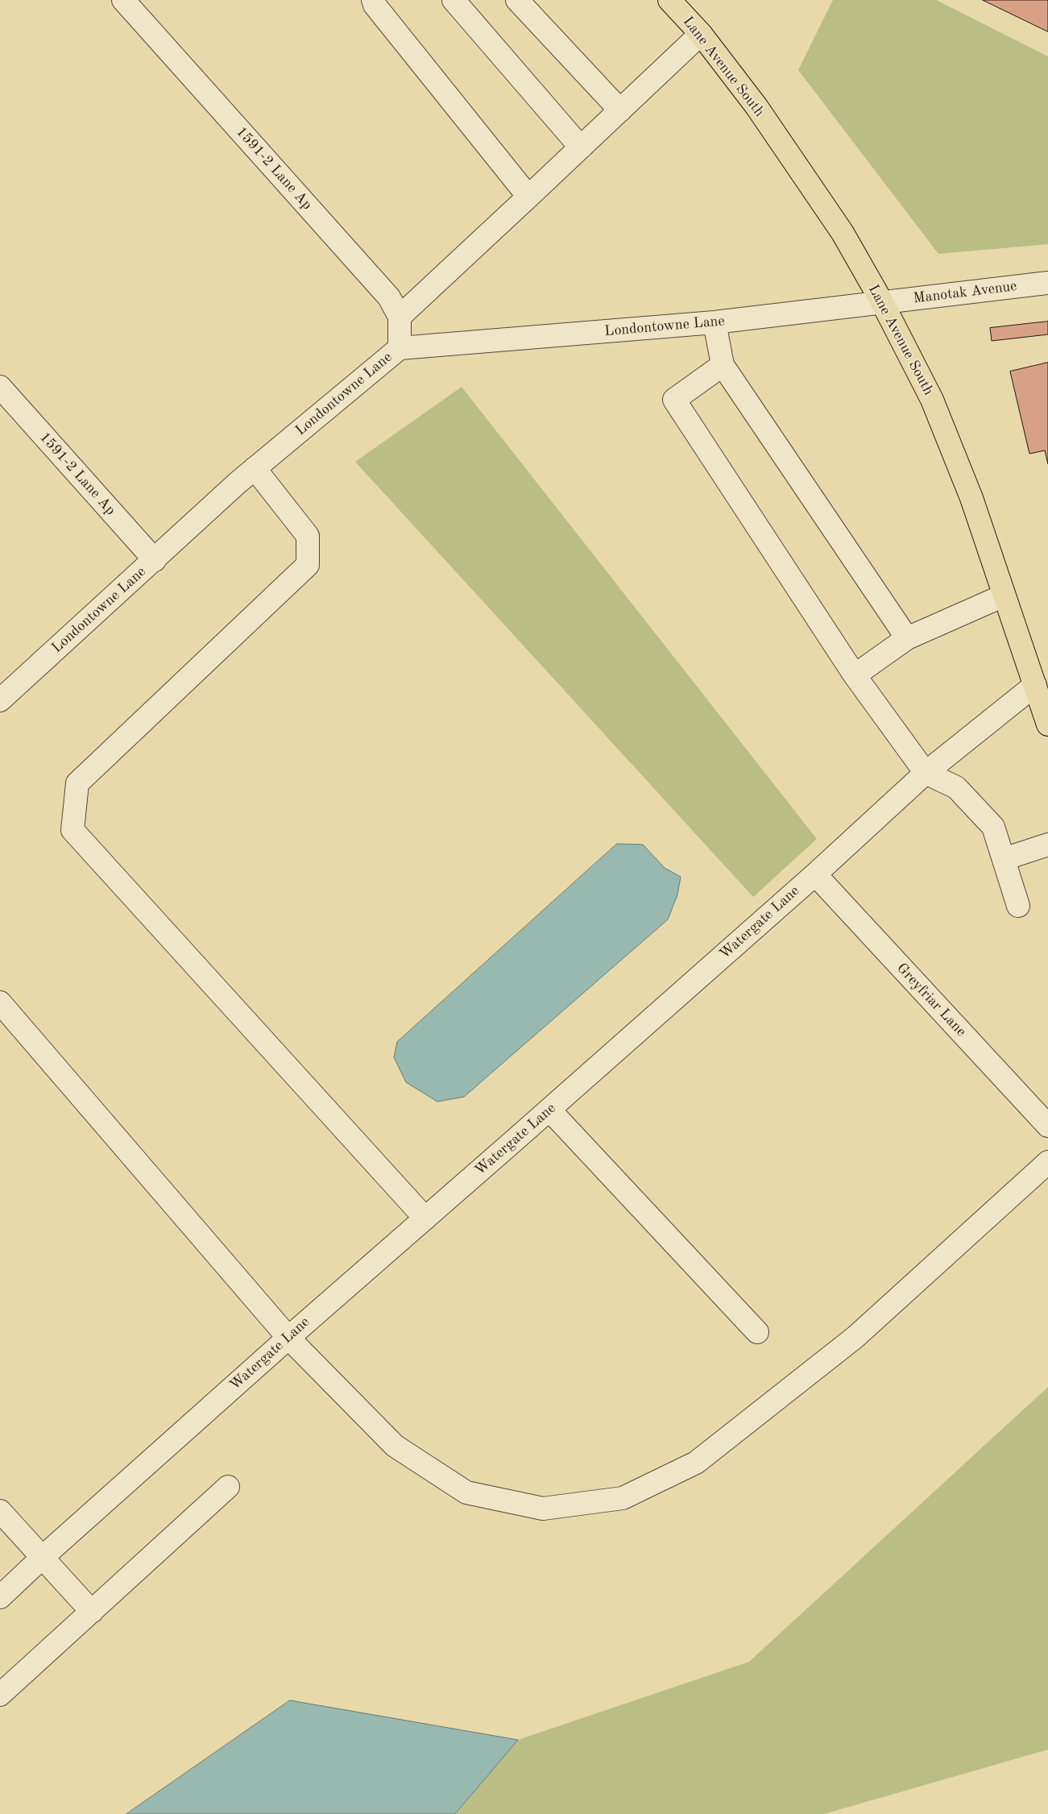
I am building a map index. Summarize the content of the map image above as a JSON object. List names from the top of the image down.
{
  "streets": {
    "main road": ["Lane Avenue South"],
    "street": [
      "1591-2 Lane Ap",
      "Manotak Avenue",
      "Londontowne Lane",
      "Watergate Lane",
      "Greyfriar Lane"
    ]
  },
  "crossings": [
    ["Lane Avenue South", "Manotak Avenue"],
    ["Lane Avenue South", "Londontowne Lane"],
    ["Lane Avenue South", "Watergate Lane"],
    ["1591-2 Lane Ap", "Londontowne Lane"],
    ["Manotak Avenue", "Londontowne Lane"],
    ["Watergate Lane", "Greyfriar Lane"]
  ]
}
